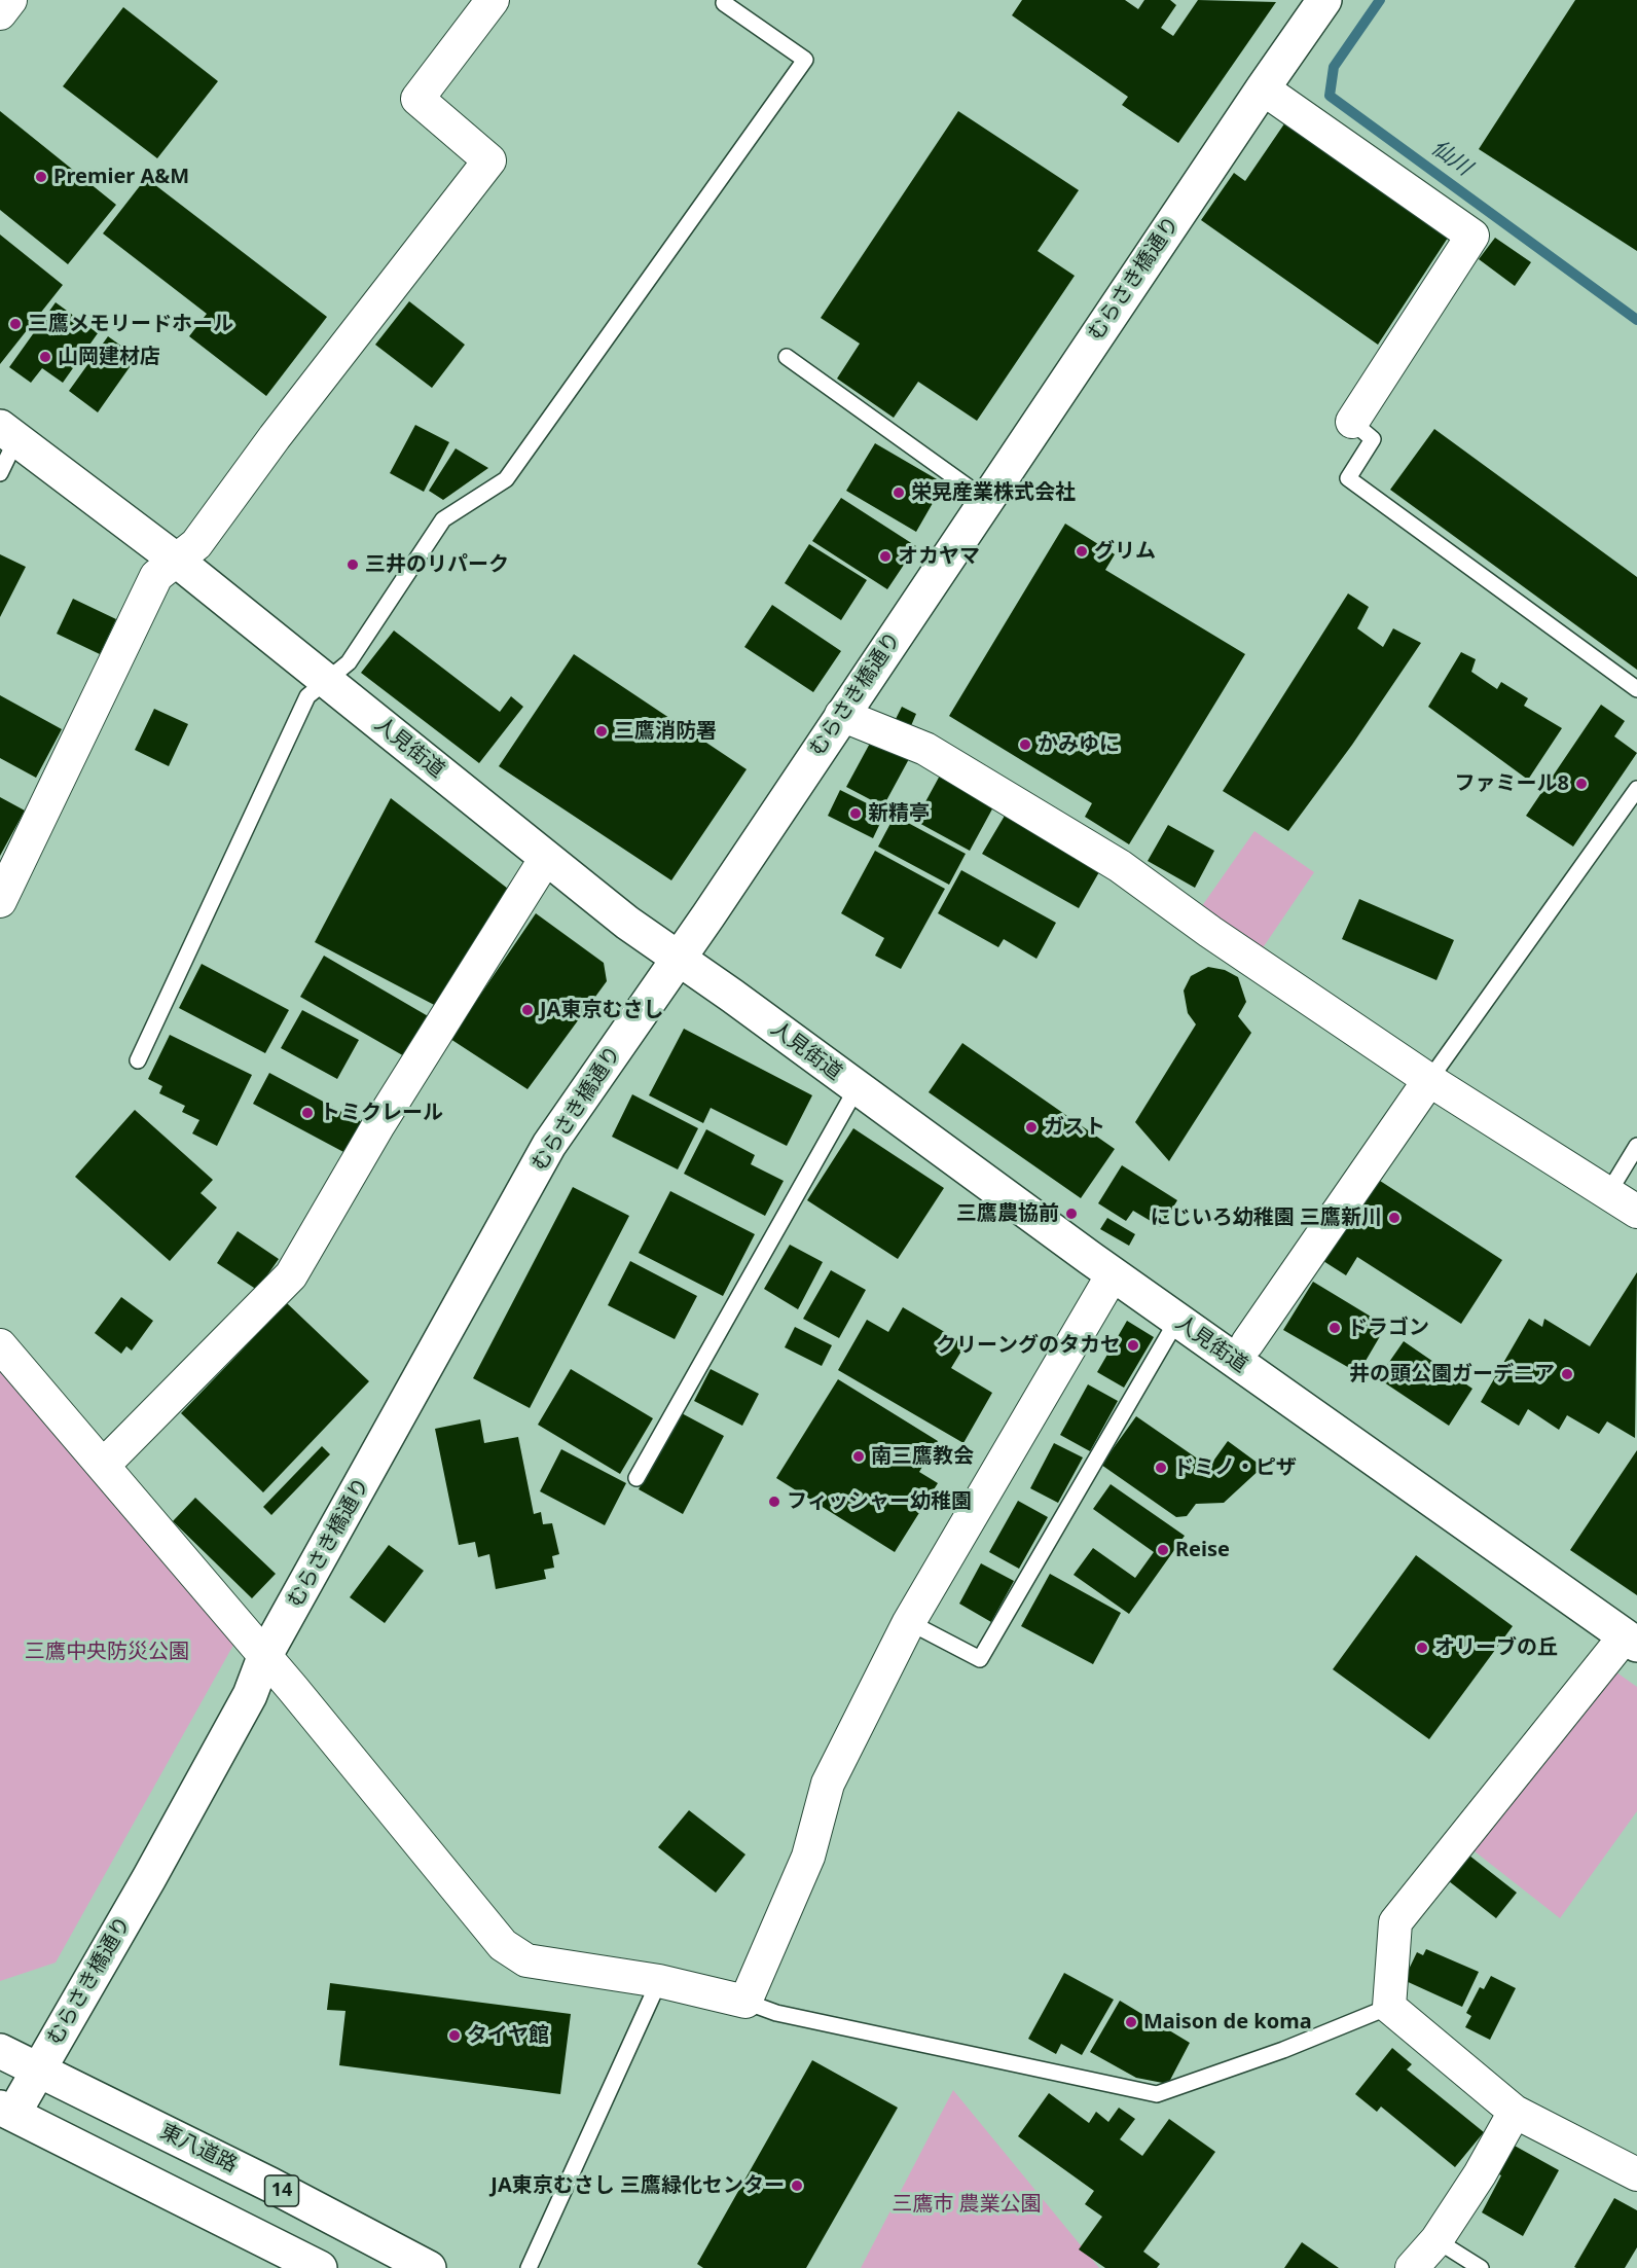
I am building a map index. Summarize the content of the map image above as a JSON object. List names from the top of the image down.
{
  "streets": {
    "main road": [
      "むらさき橋通り",
      "人見街道",
      "東八道路",
      "14"
    ]
  },
  "crossings": [
    ["むらさき橋通り", "人見街道"],
    ["むらさき橋通り", "東八道路"],
    ["むらさき橋通り", "14"]
  ],
  "water": ["仙川"],
  "parks": ["三鷹中央防災公園", "三鷹市 農業公園"],
  "places": [
    "Premier A&M",
    "三鷹メモリードホール",
    "山岡建材店",
    "栄晃産業株式会社",
    "グリム",
    "オカヤマ",
    "三井のリパーク",
    "三鷹消防署",
    "かみゆに",
    "ファミール8",
    "新精亭",
    "JA東京むさし",
    "トミクレール",
    "ガスト",
    "三鷹農協前",
    "にじいろ幼稚園 三鷹新川",
    "ドラゴン",
    "クリーングのタカセ",
    "井の頭公園ガーデニア",
    "南三鷹教会",
    "ドミノ・ピザ",
    "フィッシャー幼稚園",
    "Reise",
    "オリーブの丘",
    "Maison de koma",
    "タイヤ館",
    "JA東京むさし 三鷹緑化センター"
  ]
}
